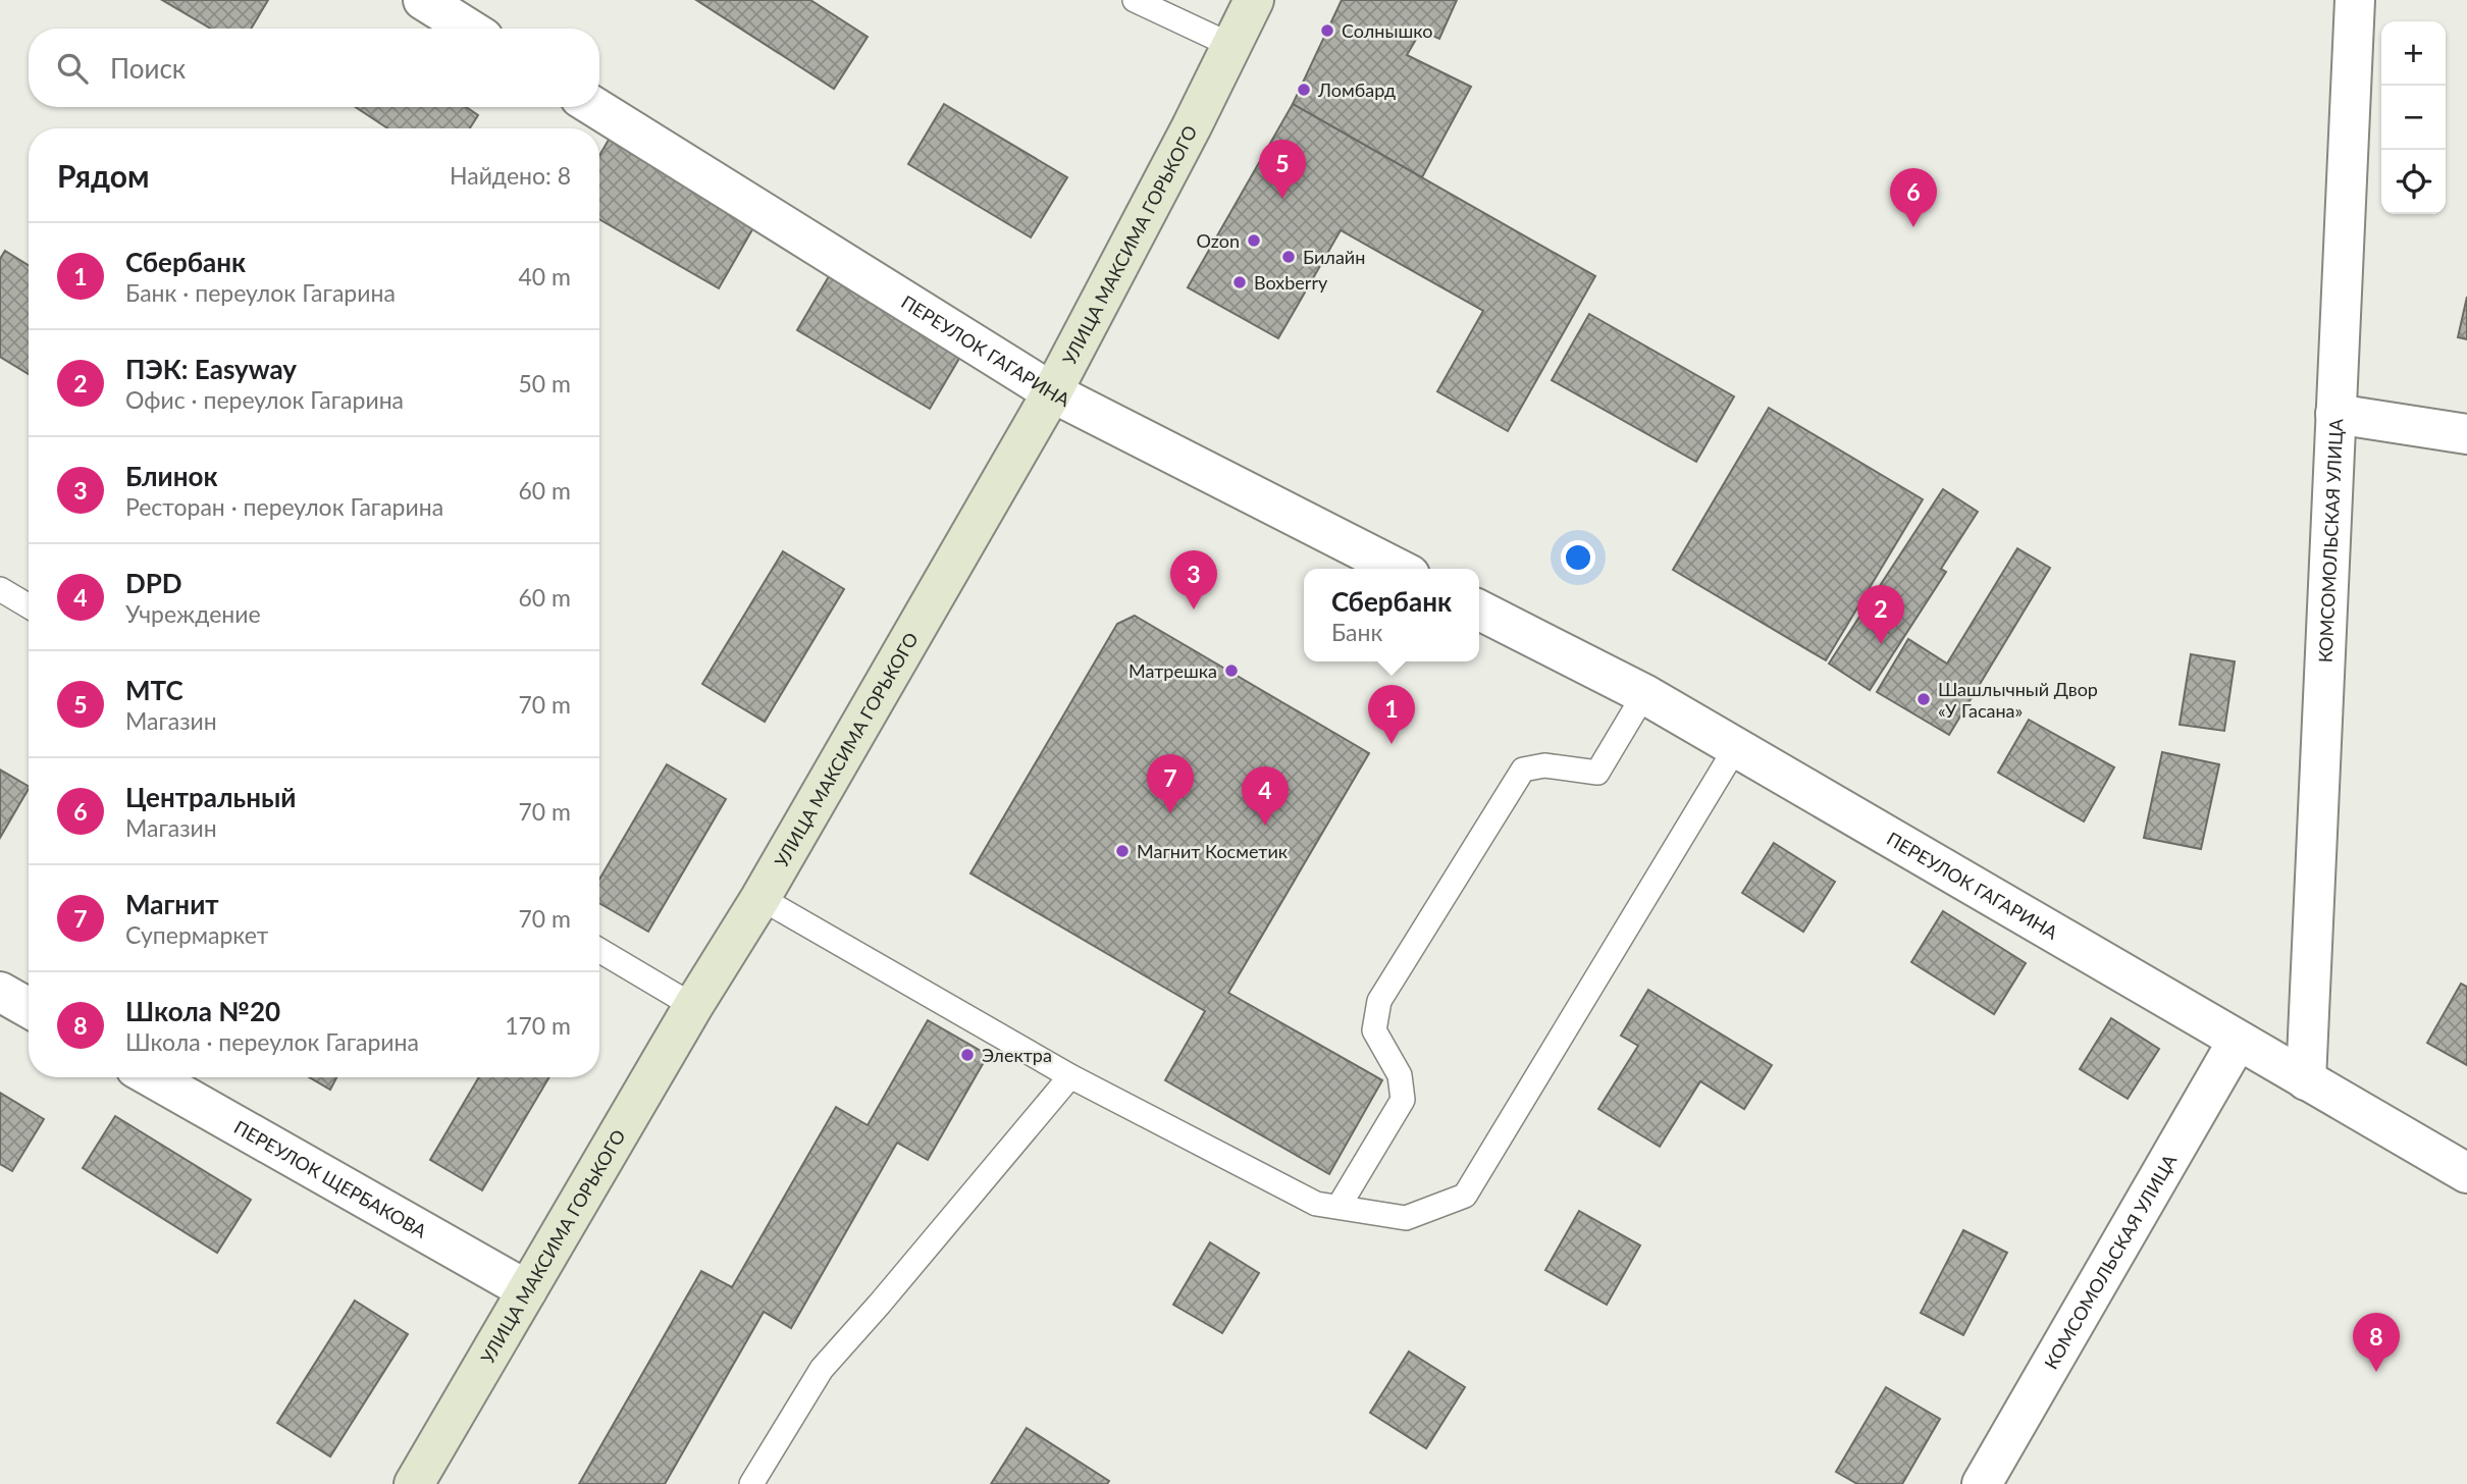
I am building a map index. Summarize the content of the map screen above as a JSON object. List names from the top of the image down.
{
  "streets": {
    "main road": ["УЛИЦА МАКСИМА ГОРЬКОГО"],
    "street": ["ПЕРЕУЛОК ГАГАРИНА", "КОМСОМОЛЬСКАЯ УЛИЦА", "ПЕРЕУЛОК ЩЕРБАКОВА"]
  },
  "crossings": [
    ["УЛИЦА МАКСИМА ГОРЬКОГО", "ПЕРЕУЛОК ГАГАРИНА"],
    ["УЛИЦА МАКСИМА ГОРЬКОГО", "ПЕРЕУЛОК ЩЕРБАКОВА"],
    ["ПЕРЕУЛОК ГАГАРИНА", "КОМСОМОЛЬСКАЯ УЛИЦА"]
  ],
  "places": [
    "Солнышко",
    "Ломбард",
    "Ozon",
    "Билайн",
    "Boxberry",
    "Матрешка",
    "Шашлычный Двор «У Гасана»",
    "Магнит Косметик",
    "Электра"
  ],
  "page": {
    "map_buttons": ["+", "−"],
    "search": "Поиск",
    "heading": ["Рядом", "Найдено: 8"],
    "pins": [
      "5",
      "6",
      "3",
      "2",
      "1",
      "7",
      "4",
      "8"
    ],
    "list": [
      {
        "mark": "1",
        "name": "Сбербанк",
        "note": "Банк · переулок Гагарина",
        "value": "40 m"
      },
      {
        "mark": "2",
        "name": "ПЭК: Easyway",
        "note": "Офис · переулок Гагарина",
        "value": "50 m"
      },
      {
        "mark": "3",
        "name": "Блинок",
        "note": "Ресторан · переулок Гагарина",
        "value": "60 m"
      },
      {
        "mark": "4",
        "name": "DPD",
        "note": "Учреждение",
        "value": "60 m"
      },
      {
        "mark": "5",
        "name": "МТС",
        "note": "Магазин",
        "value": "70 m"
      },
      {
        "mark": "6",
        "name": "Центральный",
        "note": "Магазин",
        "value": "70 m"
      },
      {
        "mark": "7",
        "name": "Магнит",
        "note": "Супермаркет",
        "value": "70 m"
      },
      {
        "mark": "8",
        "name": "Школа №20",
        "note": "Школа · переулок Гагарина",
        "value": "170 m"
      }
    ],
    "popup": ["Сбербанк", "Банк"]
  }
}
